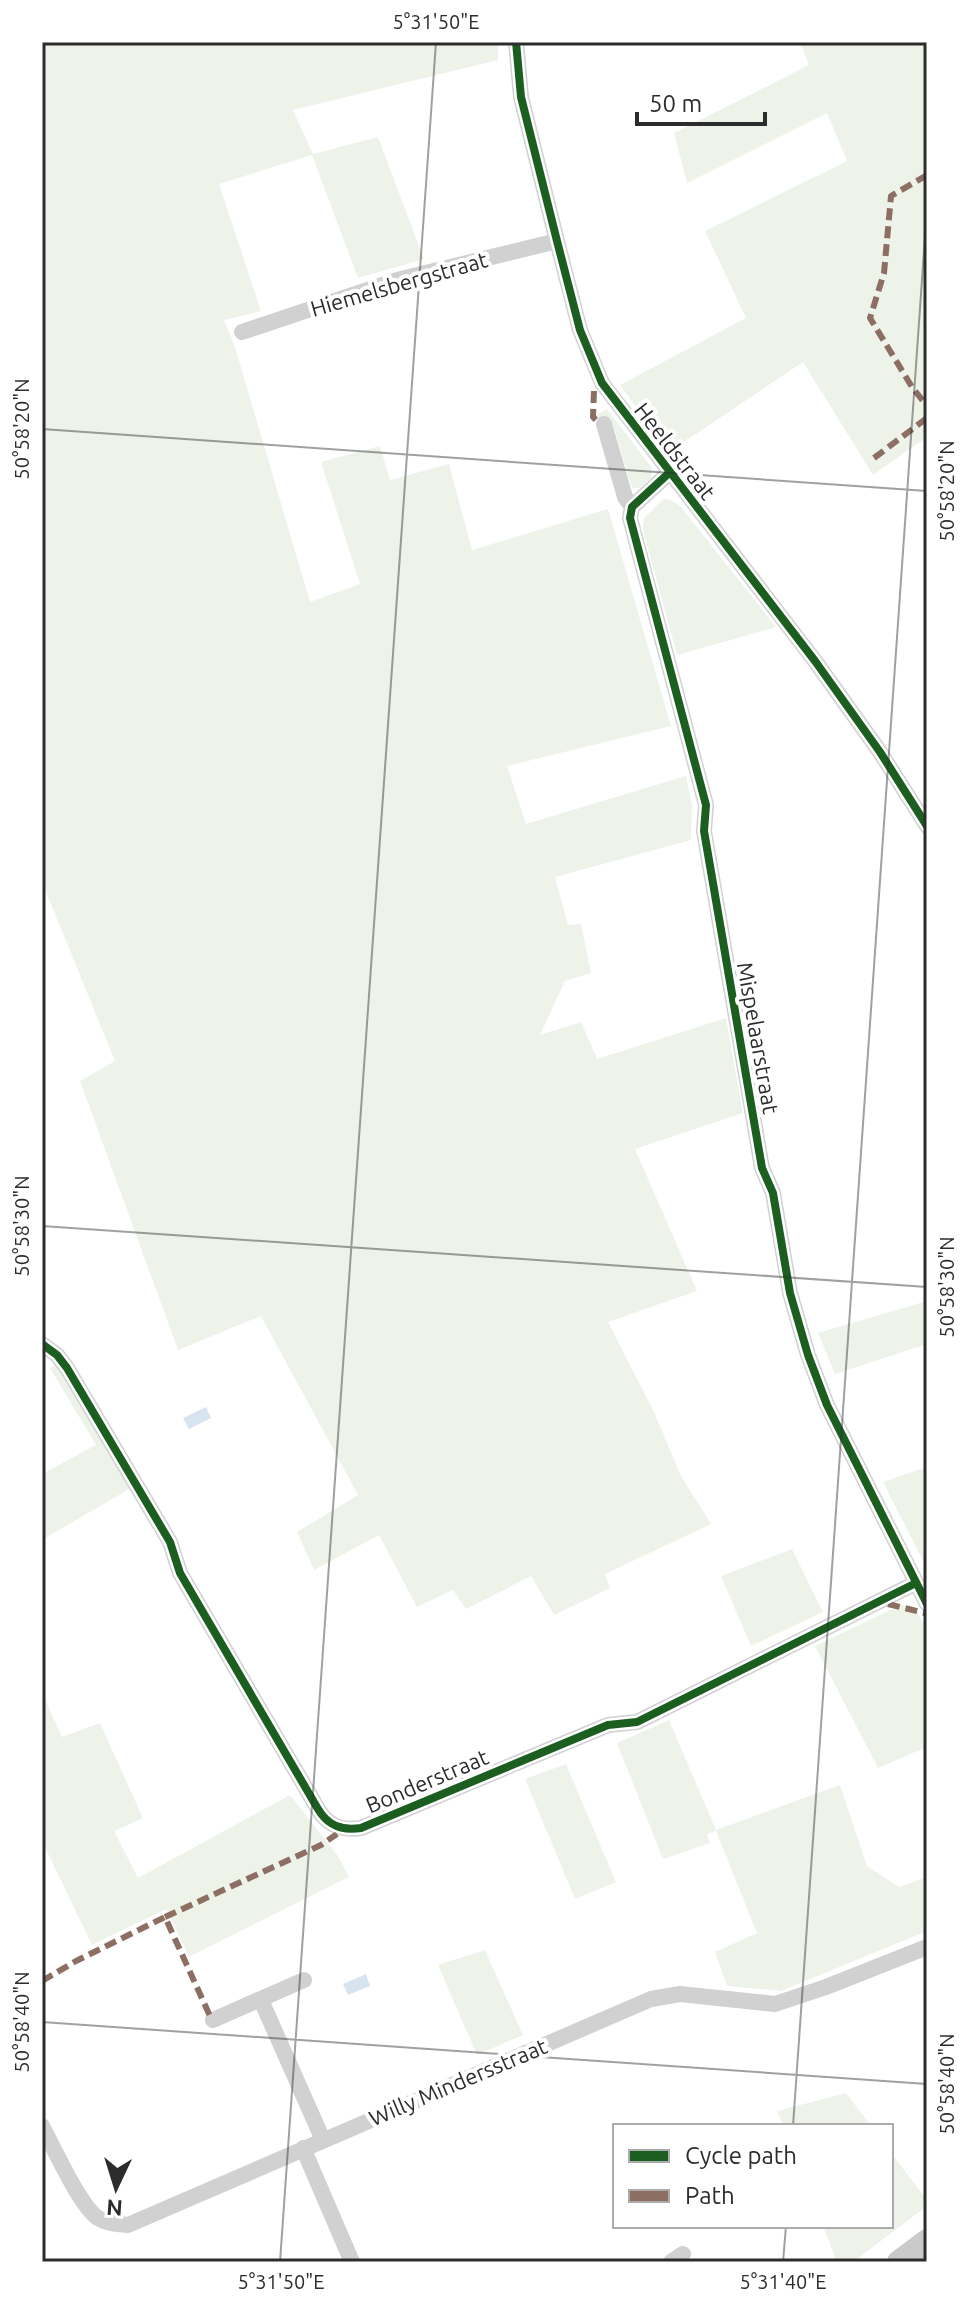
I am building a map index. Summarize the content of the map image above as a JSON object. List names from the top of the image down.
{
  "streets": {
    "street": [
      "Hiemelsbergstraat",
      "Heeldstraat",
      "Mispelaarstraat",
      "Bonderstraat",
      "Willy Mindersstraat"
    ]
  },
  "crossings": [
    ["Hiemelsbergstraat", "Heeldstraat"],
    ["Mispelaarstraat", "Bonderstraat"]
  ],
  "legend": ["Cycle path", "Path"],
  "scale_bar": "50 m",
  "north": "bottom",
  "coordinates": [
    "5°31'50\"E",
    "50°58'20\"N",
    "50°58'30\"N",
    "50°58'40\"N",
    "5°31'40\"E"
  ]
}
